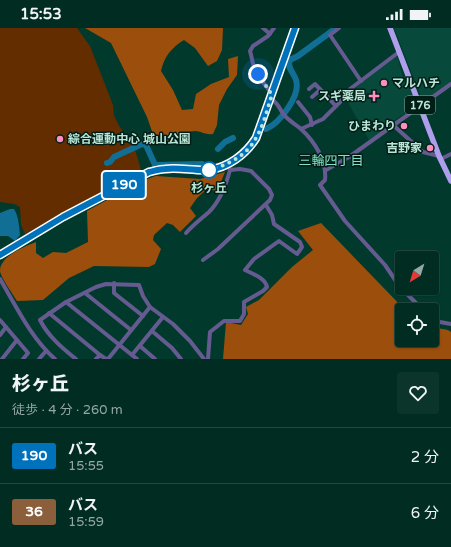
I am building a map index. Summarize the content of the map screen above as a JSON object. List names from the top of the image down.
{
  "streets": {
    "highway": ["176"]
  },
  "districts": ["三輪四丁目"],
  "places": {
    "other": [
      "マルハチ",
      "ひまわり",
      "綜合運動中心 城山公園",
      "吉野家",
      "杉ヶ丘"
    ],
    "health": ["スギ薬局"]
  },
  "lines": ["bus line 190"],
  "north": "bottom left",
  "page": {
    "status": "15:53",
    "on_map": "190",
    "heading": ["杉ヶ丘", "徒歩 · 4 分 · 260 m"],
    "list": [
      {
        "mark": "190",
        "name": "バス",
        "note": "15:55",
        "value": "2 分"
      },
      {
        "mark": "36",
        "name": "バス",
        "note": "15:59",
        "value": "6 分"
      }
    ]
  }
}
